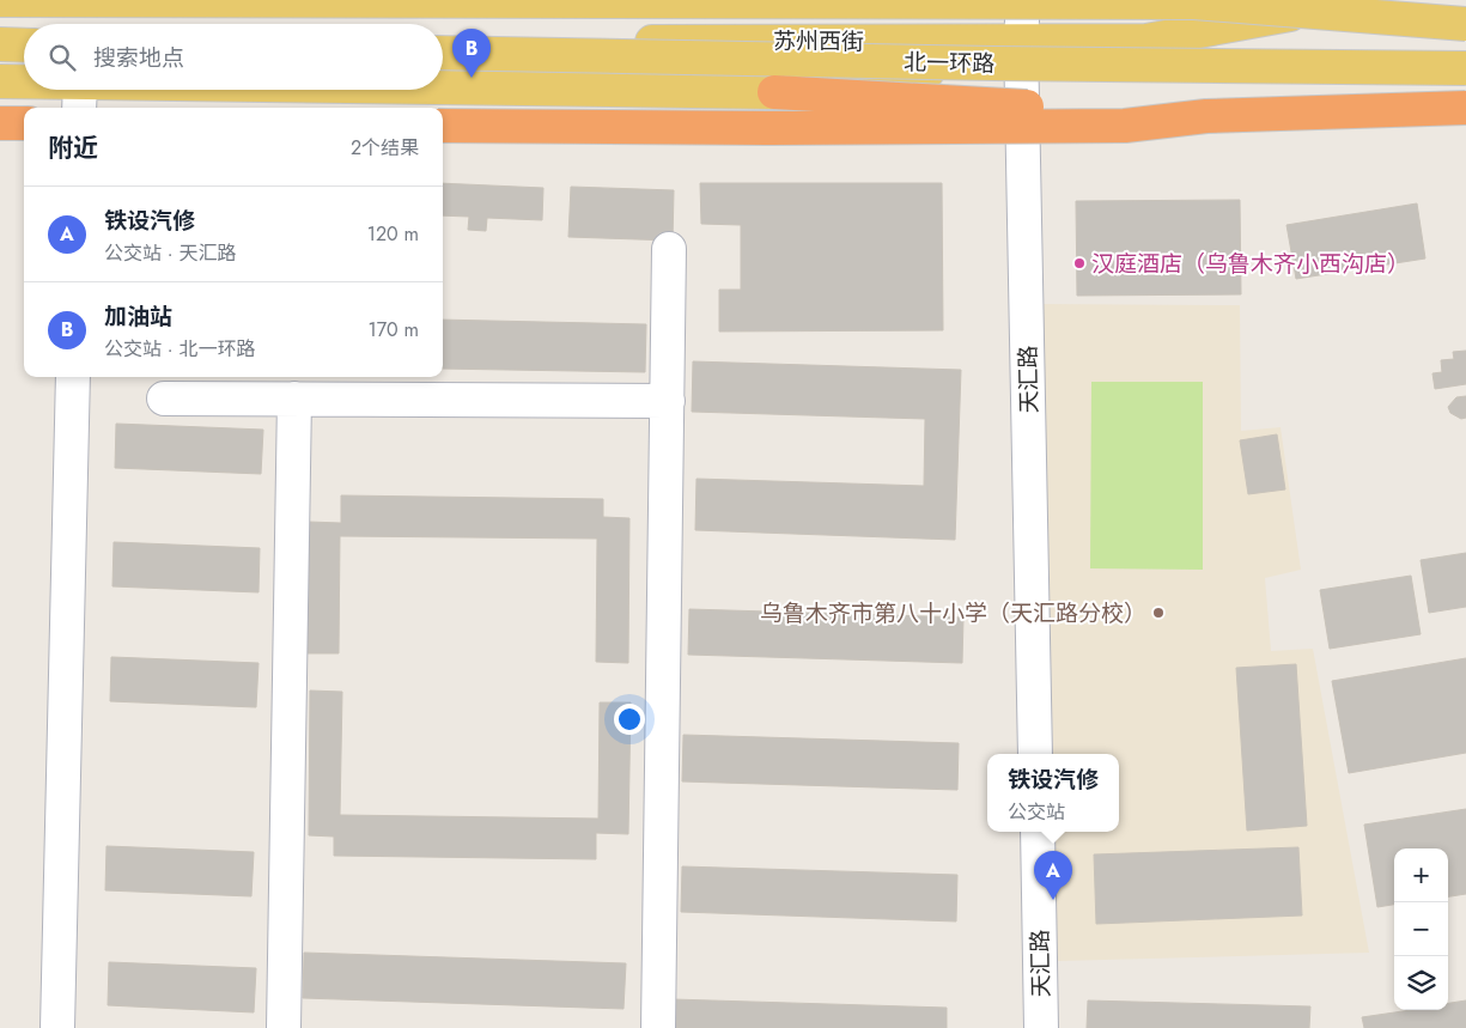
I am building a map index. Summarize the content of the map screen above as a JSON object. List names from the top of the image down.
{
  "streets": {
    "main road": ["苏州西街", "北一环路"],
    "street": ["天汇路"]
  },
  "crossings": [
    ["苏州西街", "天汇路"]
  ],
  "places": ["汉庭酒店（乌鲁木齐小西沟店）", "乌鲁木齐市第八十小学（天汇路分校）"],
  "page": {
    "search": "搜索地点",
    "pins": ["B", "A"],
    "heading": ["附近", "2个结果"],
    "list": [
      {
        "mark": "A",
        "name": "铁设汽修",
        "note": "公交站 · 天汇路",
        "value": "120 m"
      },
      {
        "mark": "B",
        "name": "加油站",
        "note": "公交站 · 北一环路",
        "value": "170 m"
      }
    ],
    "popup": ["铁设汽修", "公交站"],
    "map_buttons": ["+", "−"]
  }
}
